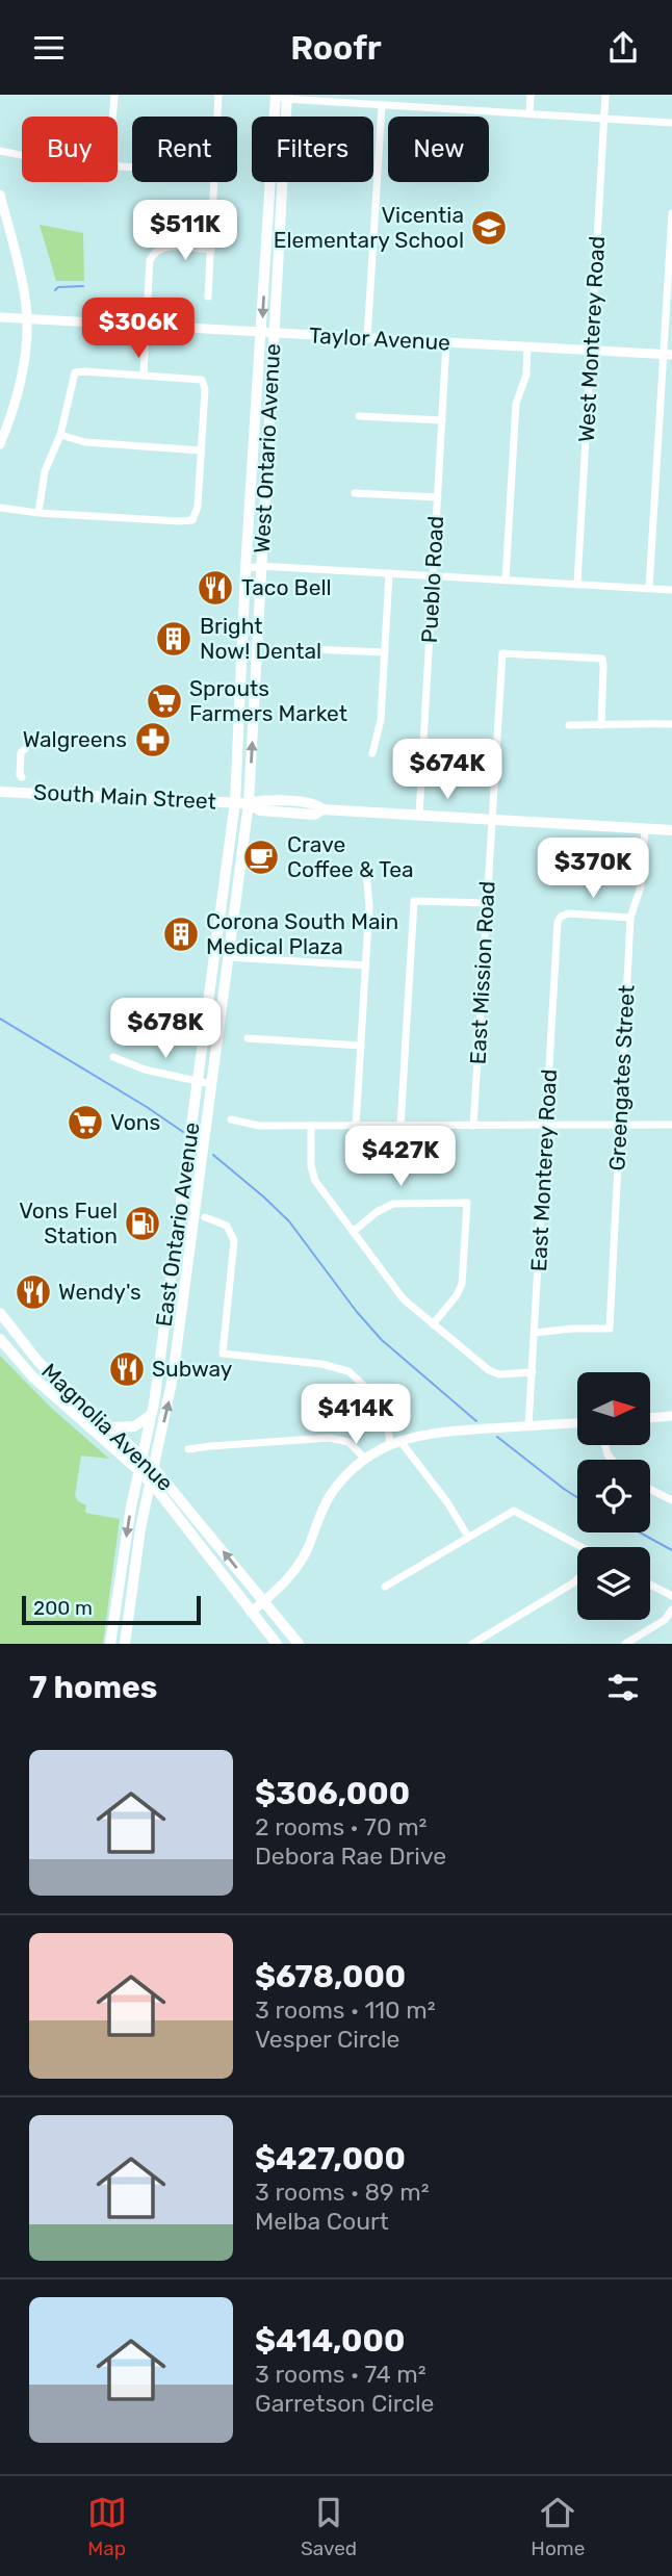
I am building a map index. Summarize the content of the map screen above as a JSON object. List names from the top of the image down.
{
  "streets": {
    "main road": [
      "West Ontario Avenue",
      "South Main Street",
      "East Ontario Avenue",
      "Magnolia Avenue"
    ],
    "street": [
      "Taylor Avenue",
      "West Monterey Road",
      "Pueblo Road",
      "East Mission Road",
      "Greengates Street",
      "East Monterey Road"
    ]
  },
  "crossings": [
    ["Taylor Avenue", "West Monterey Road"],
    ["Taylor Avenue", "West Ontario Avenue"],
    ["Taylor Avenue", "Pueblo Road"],
    ["West Ontario Avenue", "South Main Street"],
    ["West Ontario Avenue", "East Ontario Avenue"],
    ["Pueblo Road", "South Main Street"],
    ["South Main Street", "East Mission Road"],
    ["South Main Street", "Greengates Street"],
    ["South Main Street", "East Ontario Avenue"],
    ["Greengates Street", "East Monterey Road"],
    ["East Ontario Avenue", "Magnolia Avenue"]
  ],
  "places": {
    "school or university": ["Vicentia Elementary School"],
    "restaurant": ["Taco Bell", "Wendy's", "Subway"],
    "building": ["Bright Now! Dental", "Corona South Main Medical Plaza"],
    "supermarket": ["Sprouts Farmers Market", "Vons"],
    "pharmacy": ["Walgreens"],
    "cafe": ["Crave Coffee & Tea"],
    "fuel station": ["Vons Fuel Station"]
  },
  "scale_bar": "200 m",
  "north": "right",
  "page": {
    "header": "Roofr",
    "chip": [
      "Buy",
      "Rent",
      "Filters",
      "New"
    ],
    "price": [
      "$511K",
      "$306K",
      "$674K",
      "$370K",
      "$678K",
      "$427K",
      "$414K"
    ],
    "scale": "200 m",
    "heading": "7 homes",
    "list": [
      {
        "name": "$306,000",
        "note": "2 rooms · 70 m² · Debora Rae Drive"
      },
      {
        "name": "$678,000",
        "note": "3 rooms · 110 m² · Vesper Circle"
      },
      {
        "name": "$427,000",
        "note": "3 rooms · 89 m² · Melba Court"
      },
      {
        "name": "$414,000",
        "note": "3 rooms · 74 m² · Garretson Circle"
      }
    ],
    "tabs": ["Map", "Saved", "Home"]
  }
}
